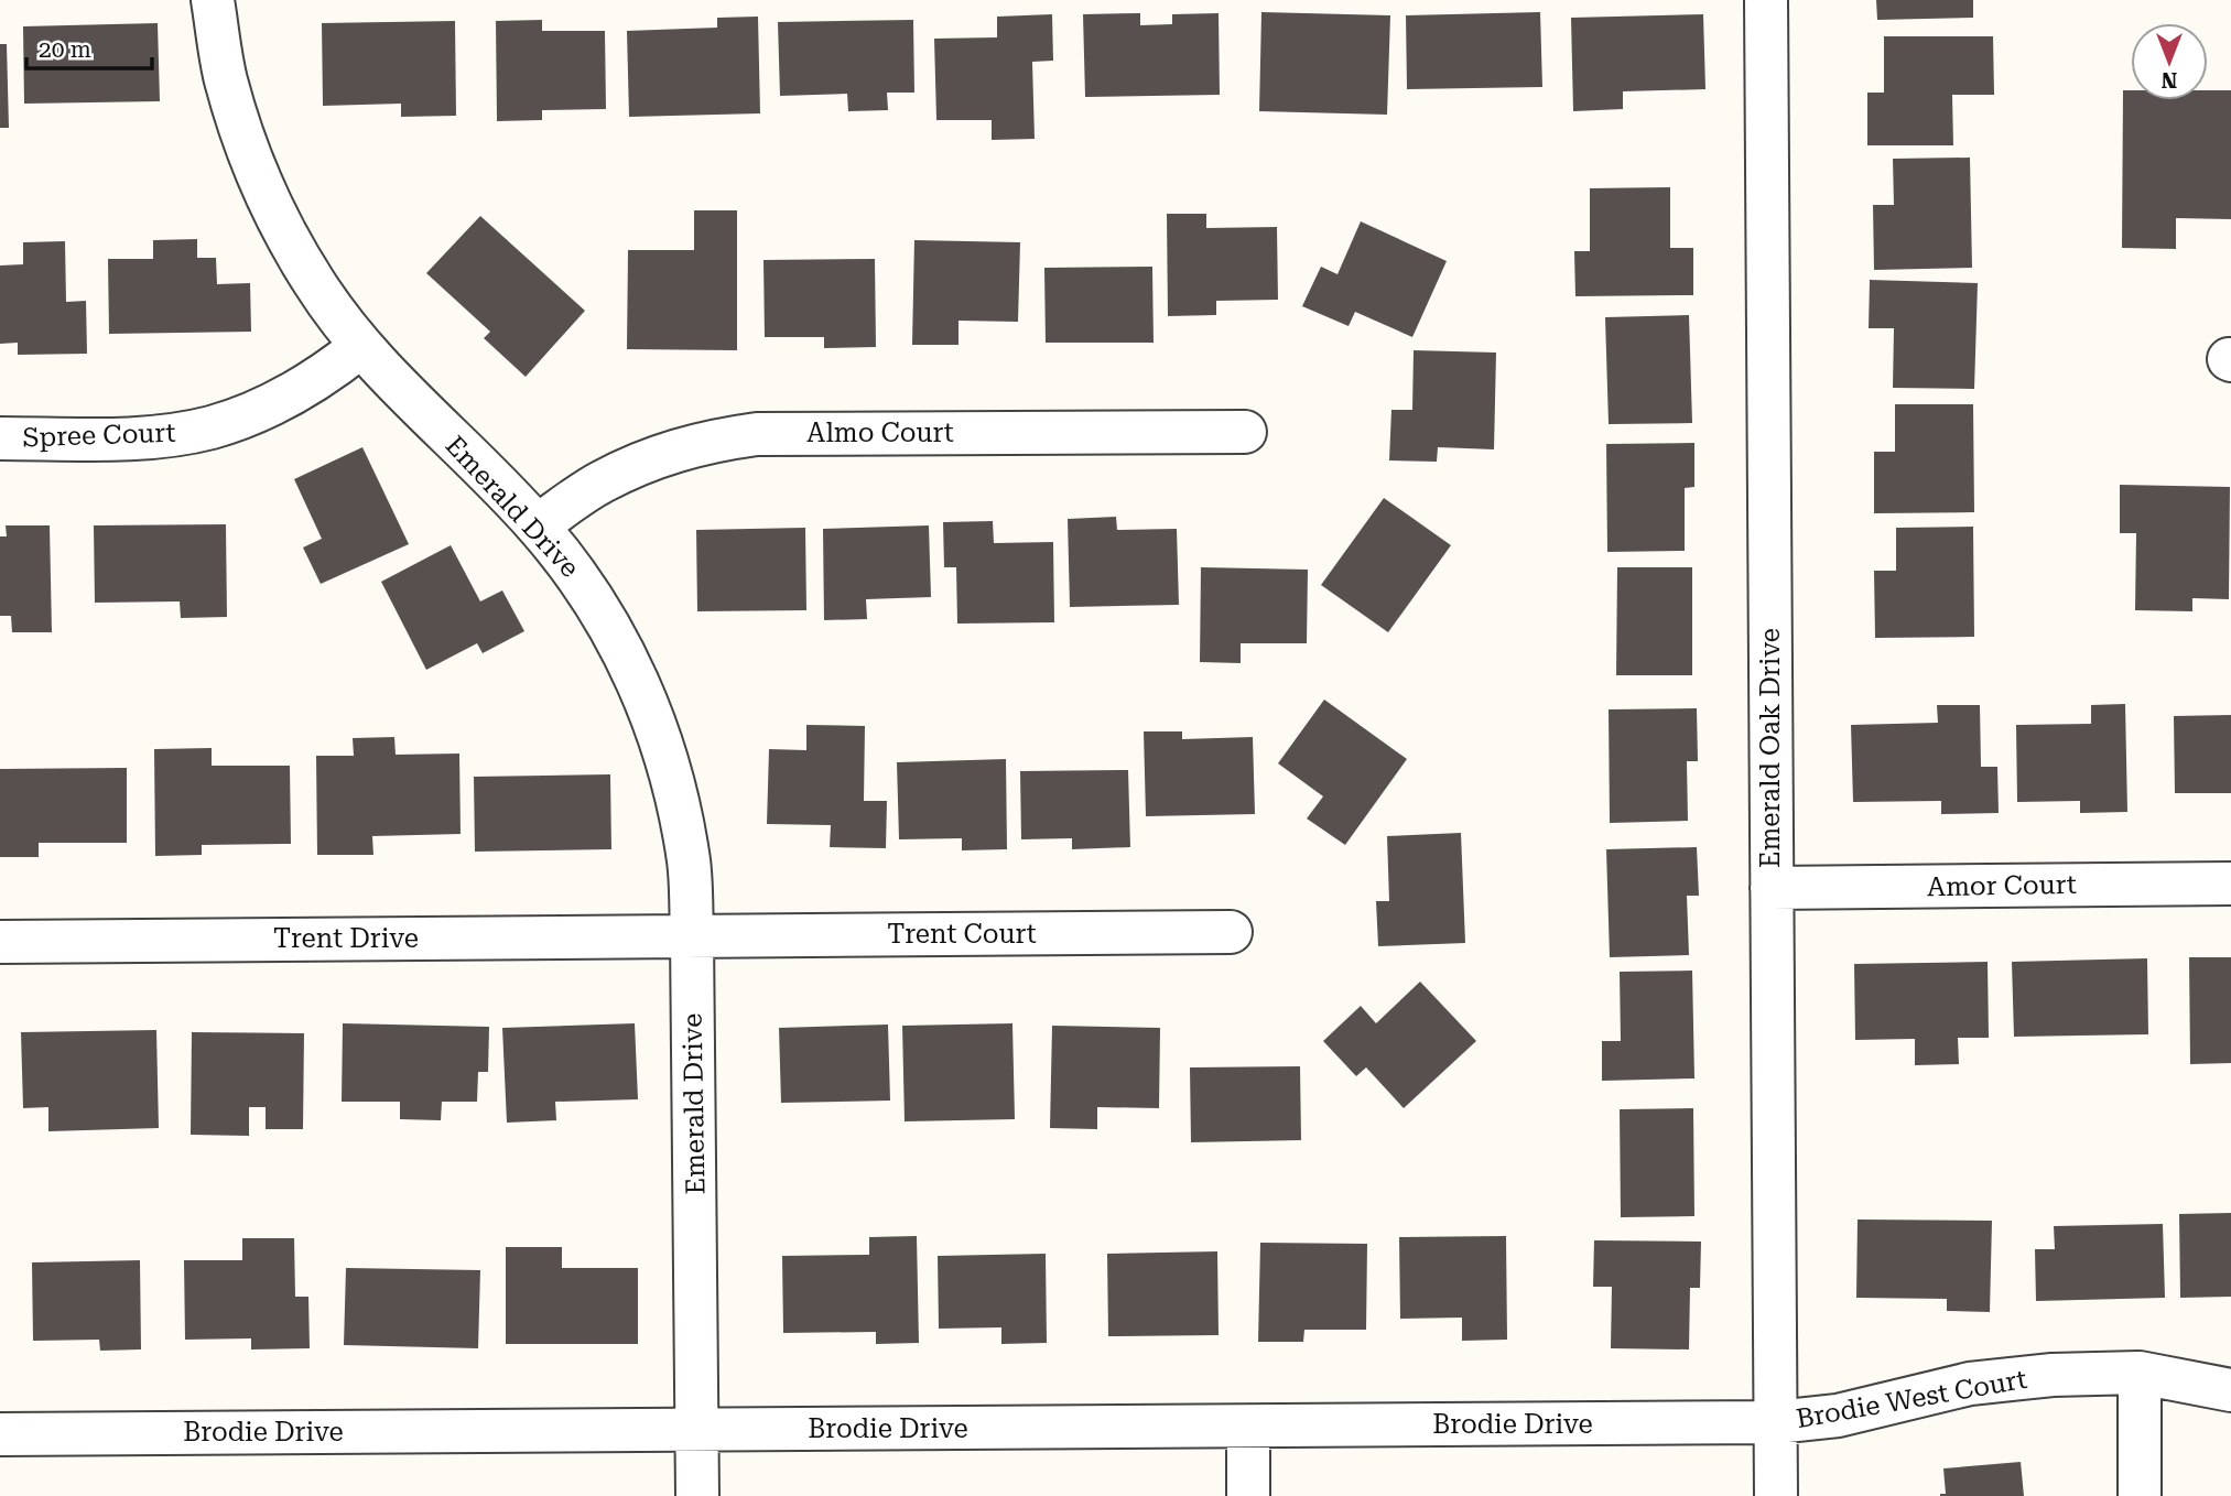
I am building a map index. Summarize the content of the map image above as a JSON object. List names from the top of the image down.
{
  "streets": {
    "street": [
      "Almo Court",
      "Spree Court",
      "Emerald Drive",
      "Emerald Oak Drive",
      "Amor Court",
      "Trent Court",
      "Trent Drive",
      "Brodie West Court",
      "Brodie Drive"
    ]
  },
  "crossings": [
    ["Almo Court", "Emerald Drive"],
    ["Spree Court", "Emerald Drive"],
    ["Emerald Drive", "Trent Court"],
    ["Emerald Drive", "Trent Drive"],
    ["Emerald Drive", "Brodie Drive"],
    ["Emerald Oak Drive", "Amor Court"],
    ["Emerald Oak Drive", "Brodie West Court"],
    ["Emerald Oak Drive", "Brodie Drive"],
    ["Trent Court", "Trent Drive"],
    ["Brodie West Court", "Brodie Drive"]
  ],
  "scale_bar": "20 m",
  "north": "bottom"
}
